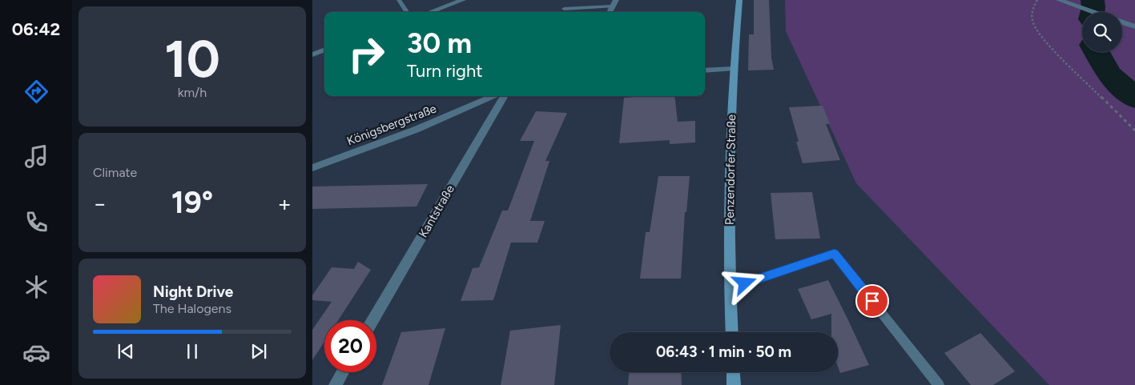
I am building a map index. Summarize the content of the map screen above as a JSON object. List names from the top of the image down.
{
  "streets": {
    "main road": ["Penzendorfer Straße"],
    "street": ["Königsbergstraße", "Kantstraße"]
  },
  "page": {
    "tabs": "06:42",
    "tile": [
      ["10", "km/h"],
      "Climate"
    ],
    "turn": ["30 m", "Turn right"],
    "heat": ["−", "19°", "+"],
    "song": ["Night Drive", "The Halogens"],
    "limit": "20",
    "trip": "06:43 · 1 min · 50 m"
  }
}
